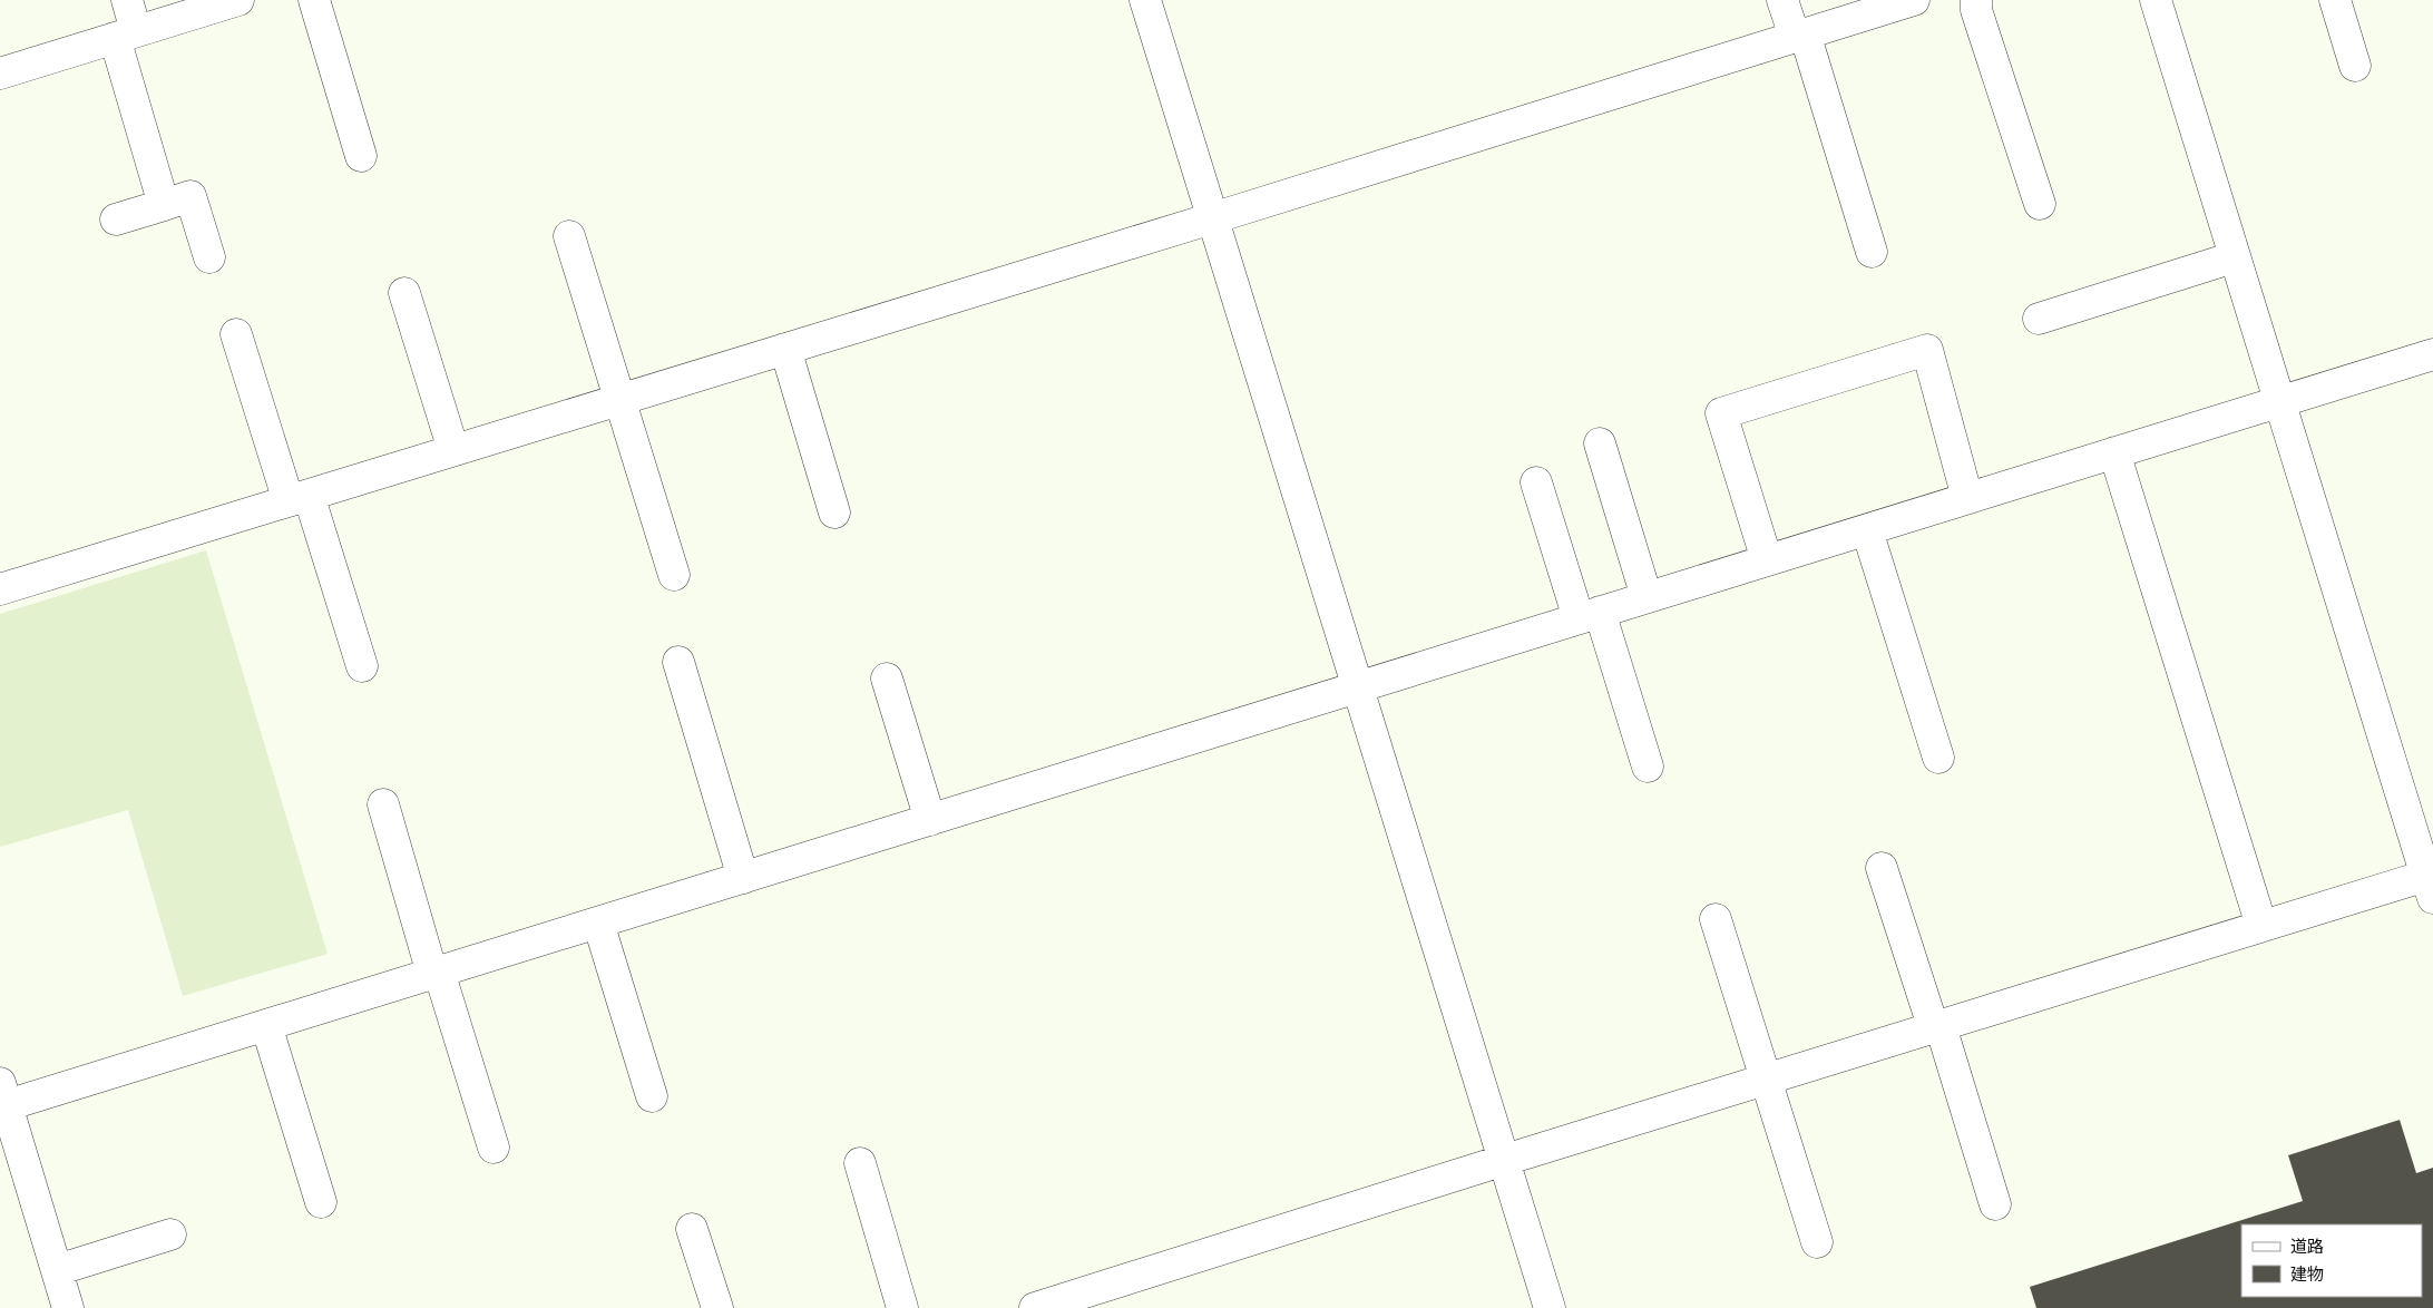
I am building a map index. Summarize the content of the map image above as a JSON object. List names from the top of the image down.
{
  "legend": ["道路", "建物"]
}
